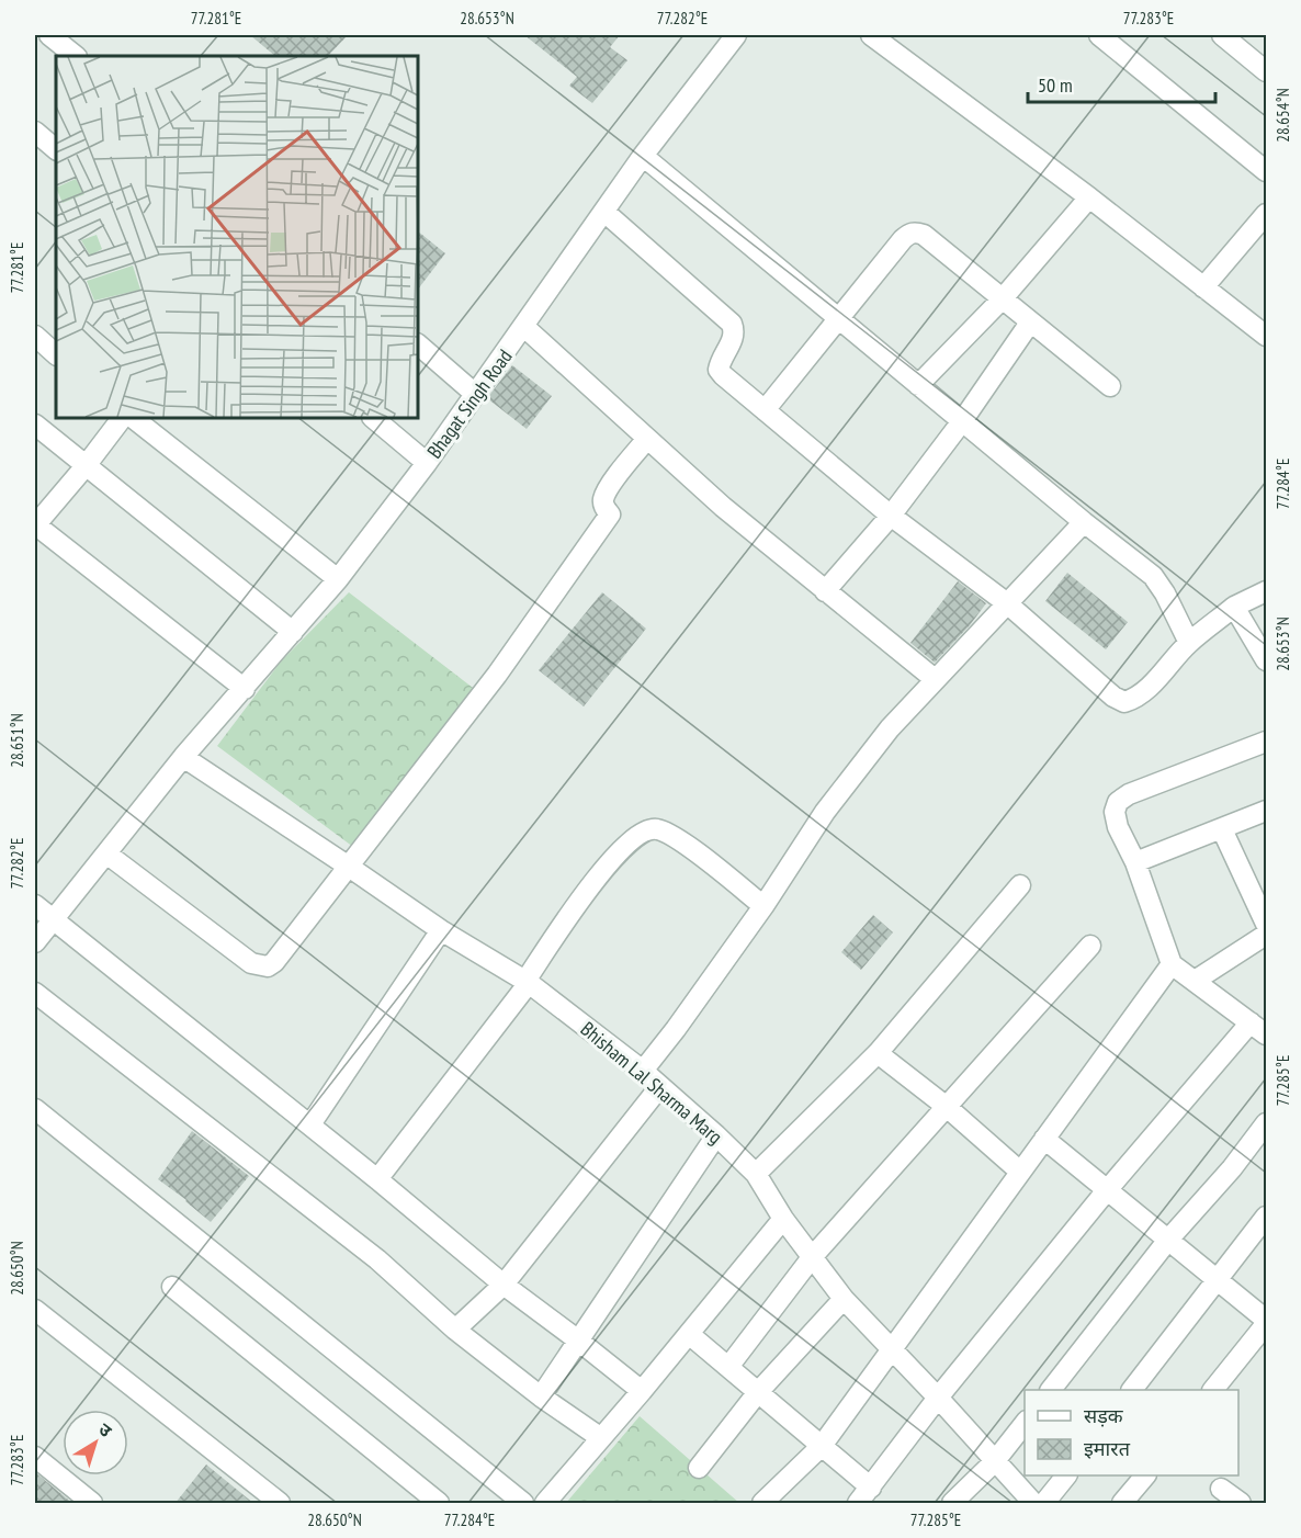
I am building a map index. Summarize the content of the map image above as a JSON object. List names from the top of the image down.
{
  "streets": {
    "street": ["Bhagat Singh Road", "Bhisham Lal Sharma Marg"]
  },
  "crossings": [
    ["Bhagat Singh Road", "Bhisham Lal Sharma Marg"]
  ],
  "legend": ["सड़क", "इमारत"],
  "scale_bar": "50 m",
  "north": "top right",
  "coordinates": [
    "77.281°E",
    "28.653°N",
    "77.282°E",
    "77.283°E",
    "28.654°N",
    "77.284°E",
    "28.651°N",
    "77.285°E",
    "28.650°N"
  ]
}
